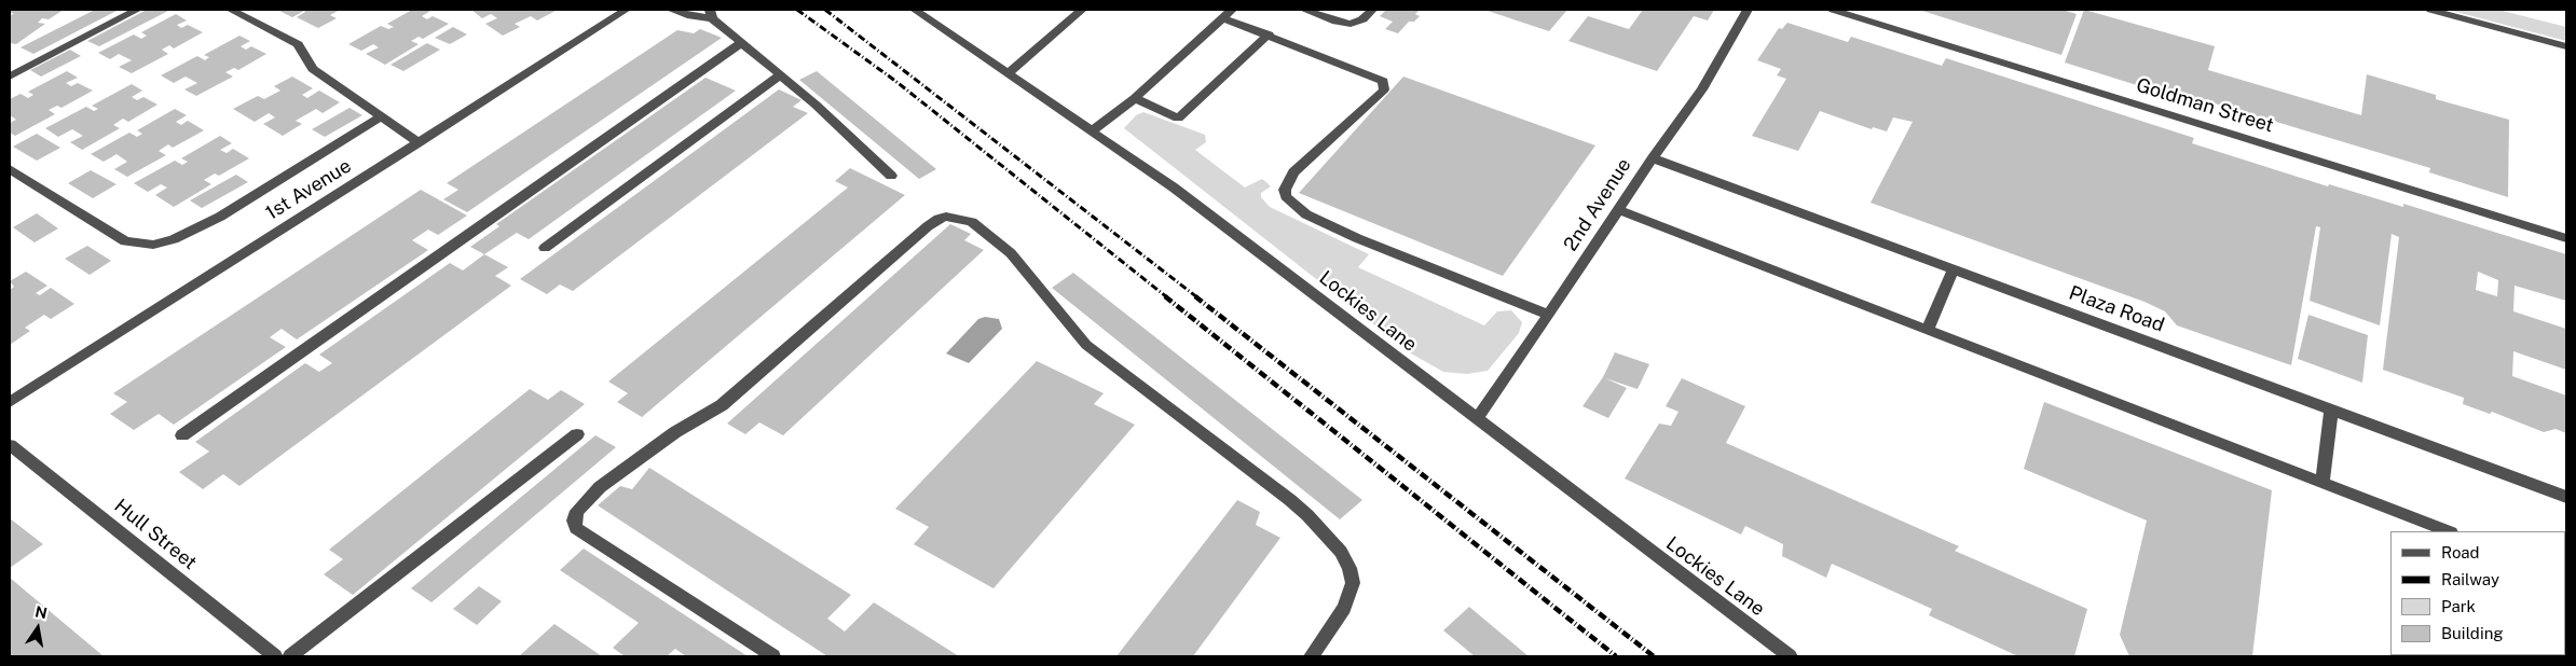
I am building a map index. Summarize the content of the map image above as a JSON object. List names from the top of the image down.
{
  "streets": {
    "street": [
      "Goldman Street",
      "1st Avenue",
      "2nd Avenue",
      "Plaza Road",
      "Lockies Lane",
      "Hull Street"
    ]
  },
  "crossings": [
    ["2nd Avenue", "Plaza Road"],
    ["2nd Avenue", "Lockies Lane"]
  ],
  "legend": [
    "Road",
    "Railway",
    "Park",
    "Building"
  ],
  "north": "top"
}
